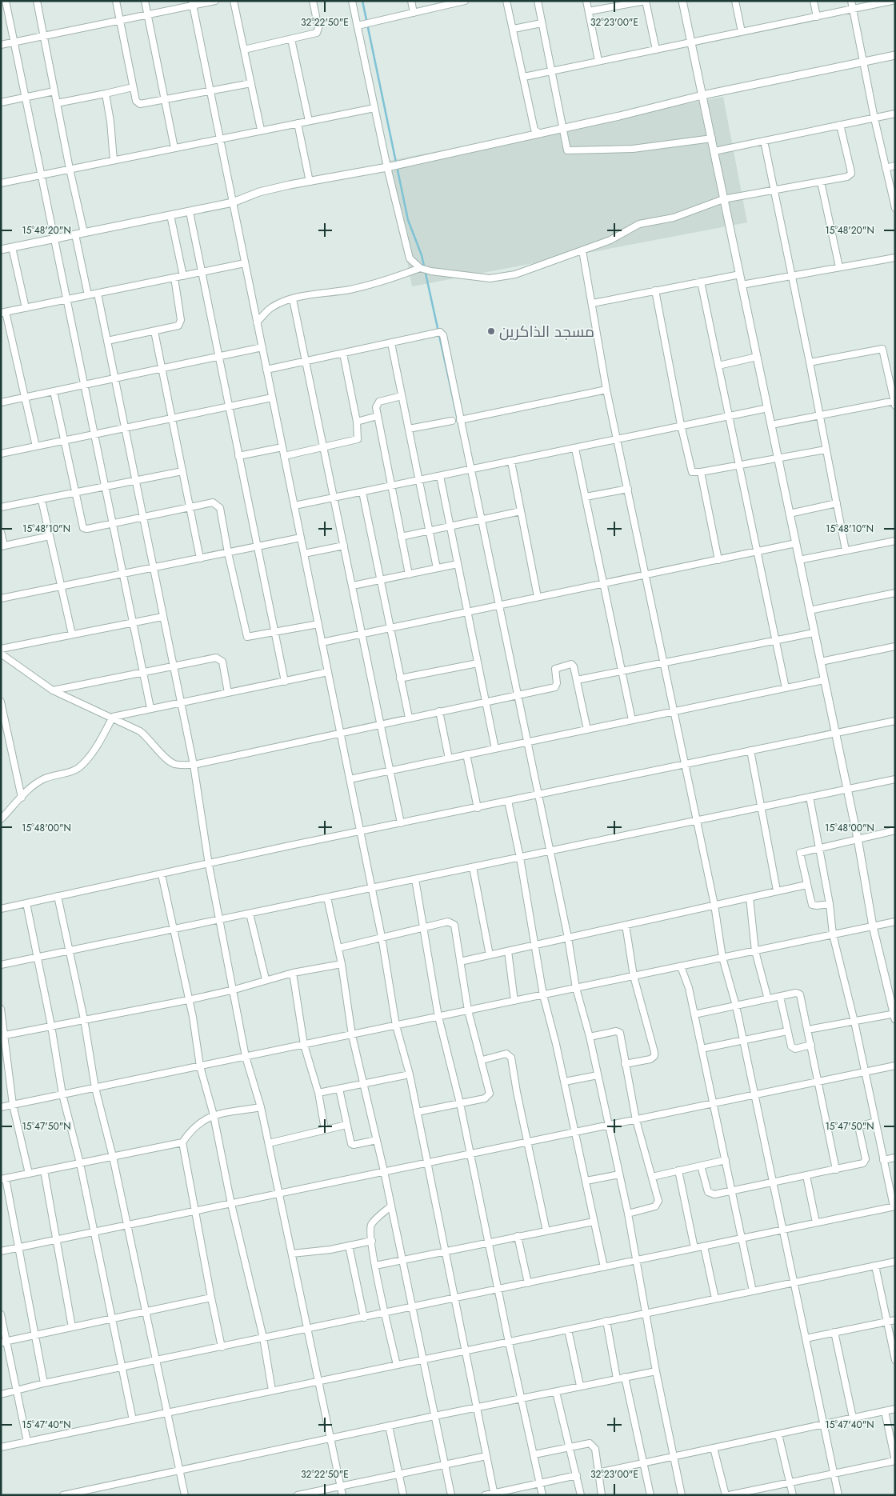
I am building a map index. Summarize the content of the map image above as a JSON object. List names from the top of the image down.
{
  "places": ["مسجد الذاكرين"],
  "coordinates": [
    "32°22'50\"E",
    "32°23'00\"E",
    "15°48'20\"N",
    "15°48'10\"N",
    "15°48'00\"N",
    "15°47'50\"N",
    "15°47'40\"N"
  ]
}
